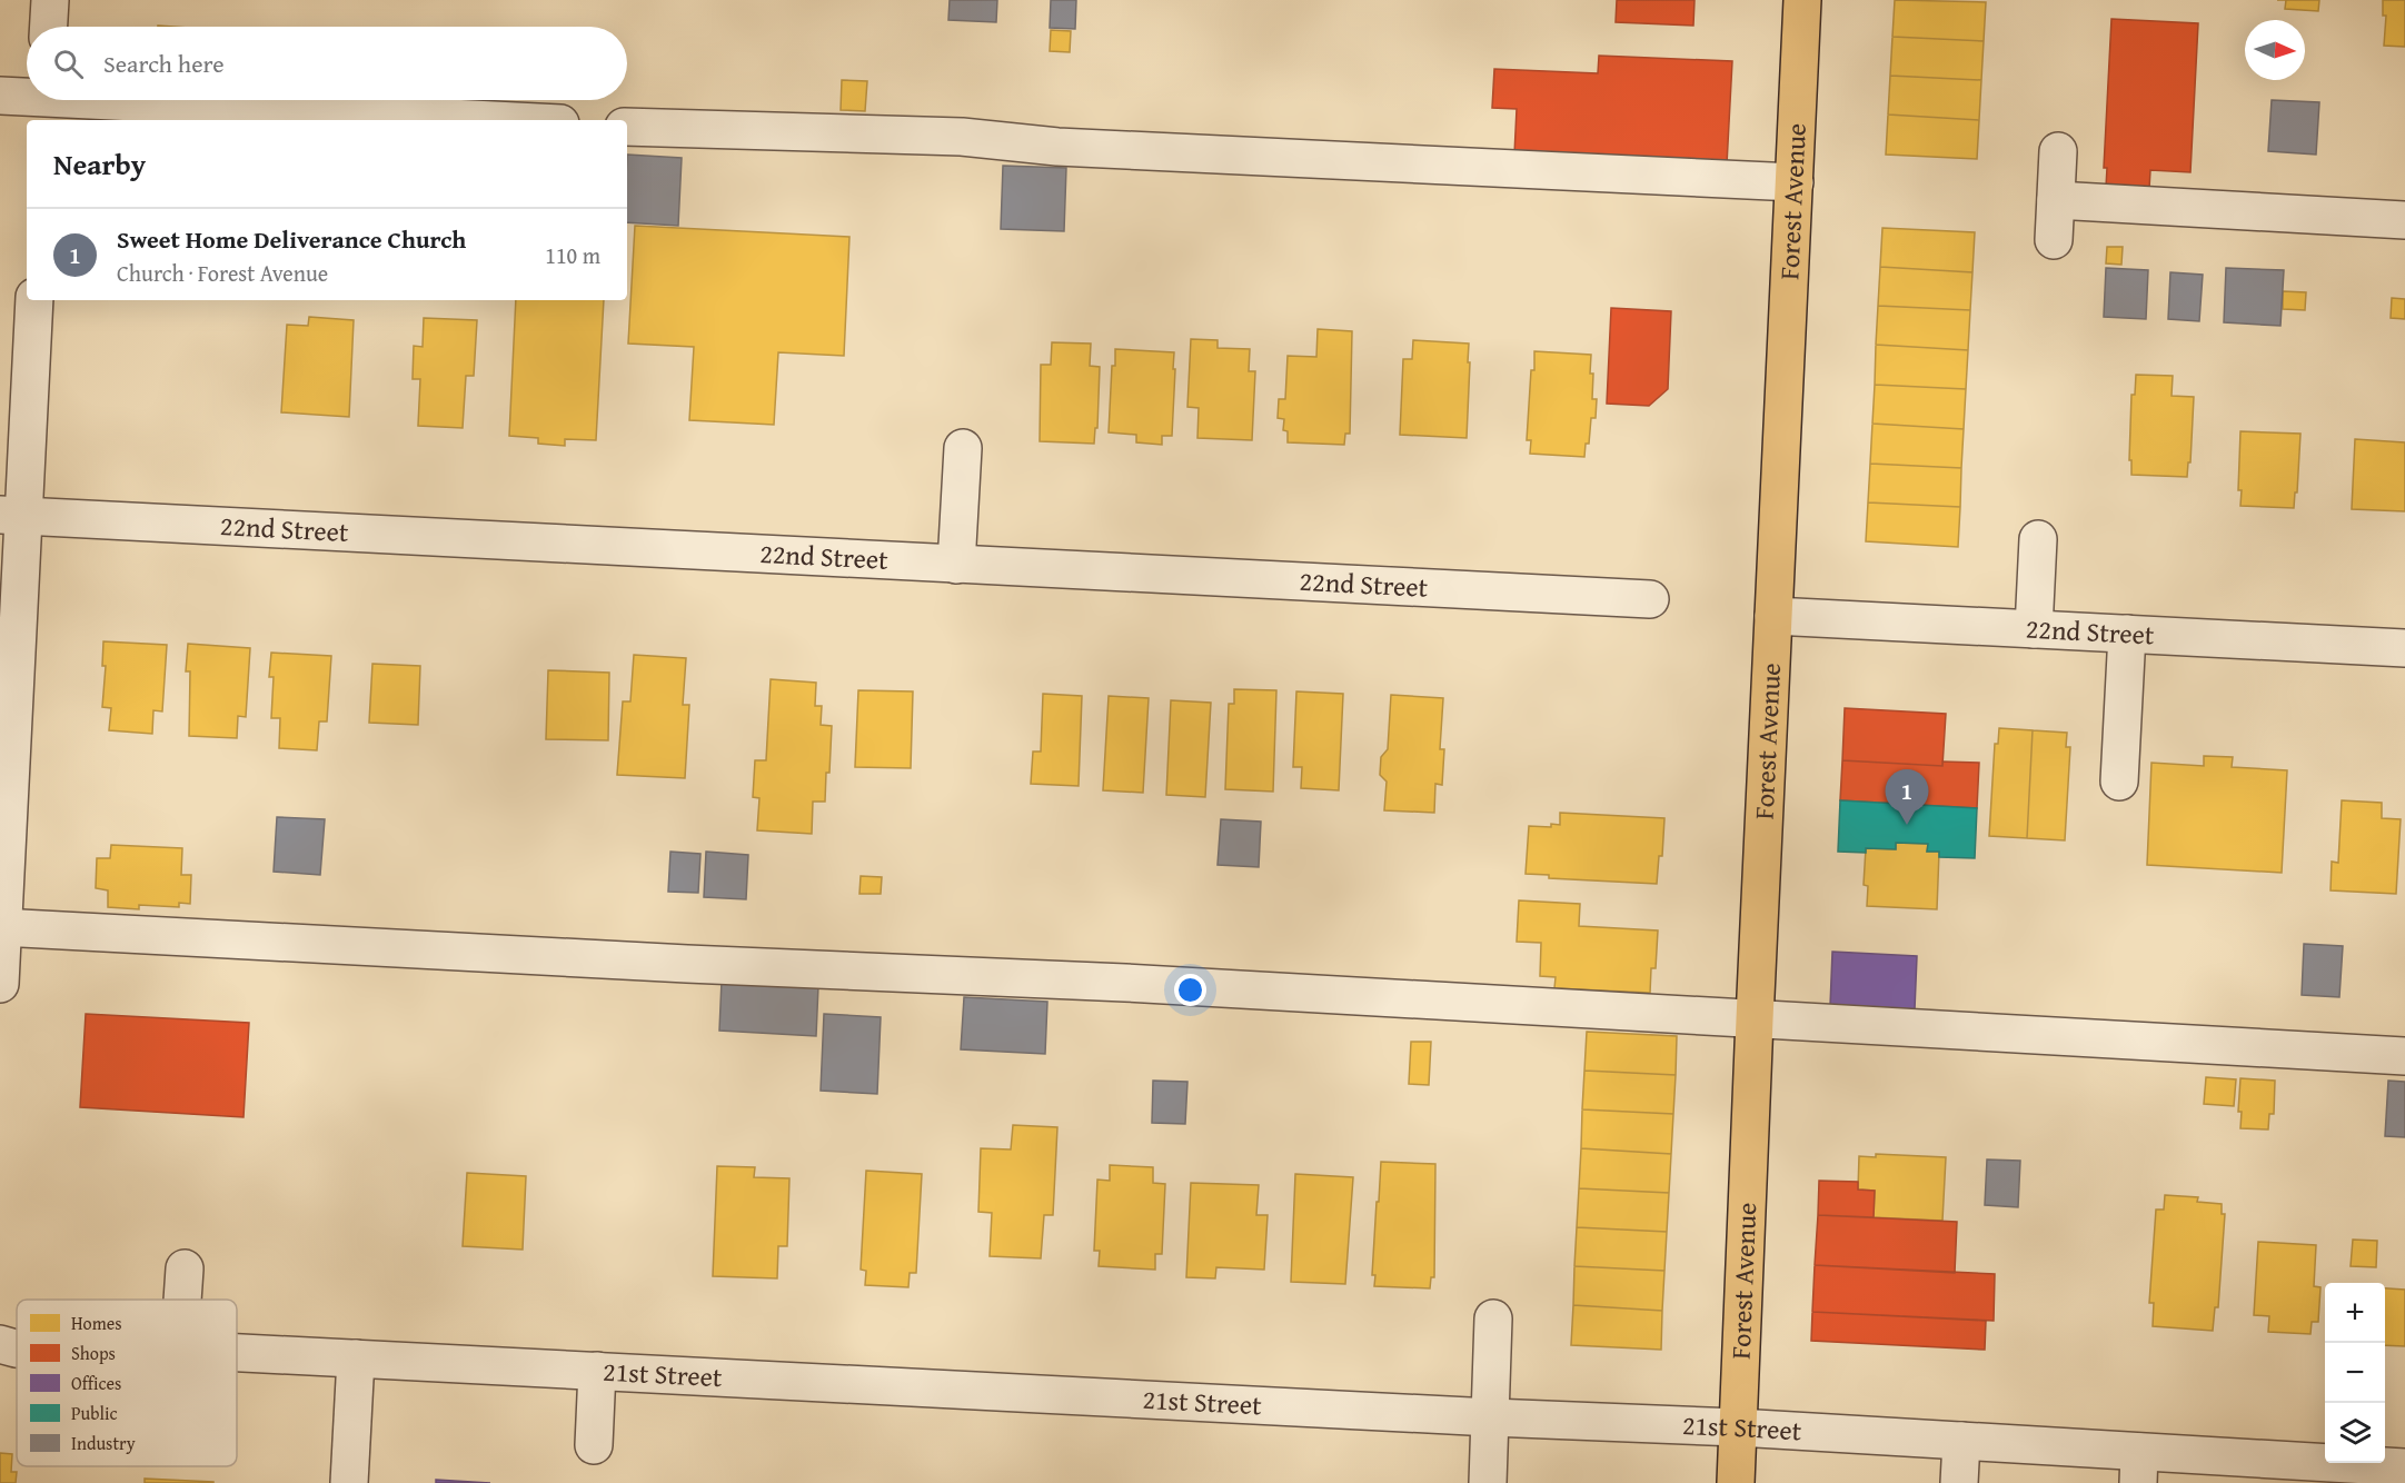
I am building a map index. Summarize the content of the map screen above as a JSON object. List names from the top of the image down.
{
  "streets": {
    "main road": ["Forest Avenue"],
    "street": ["22nd Street", "21st Street"]
  },
  "crossings": [
    ["Forest Avenue", "22nd Street"],
    ["Forest Avenue", "21st Street"]
  ],
  "legend": [
    "Homes",
    "Shops",
    "Offices",
    "Public",
    "Industry"
  ],
  "north": "right",
  "page": {
    "search": "Search here",
    "heading": "Nearby",
    "list": [
      {
        "mark": "1",
        "name": "Sweet Home Deliverance Church",
        "note": "Church · Forest Avenue",
        "value": "110 m"
      }
    ],
    "pins": "1",
    "map_buttons": ["+", "−"]
  }
}
